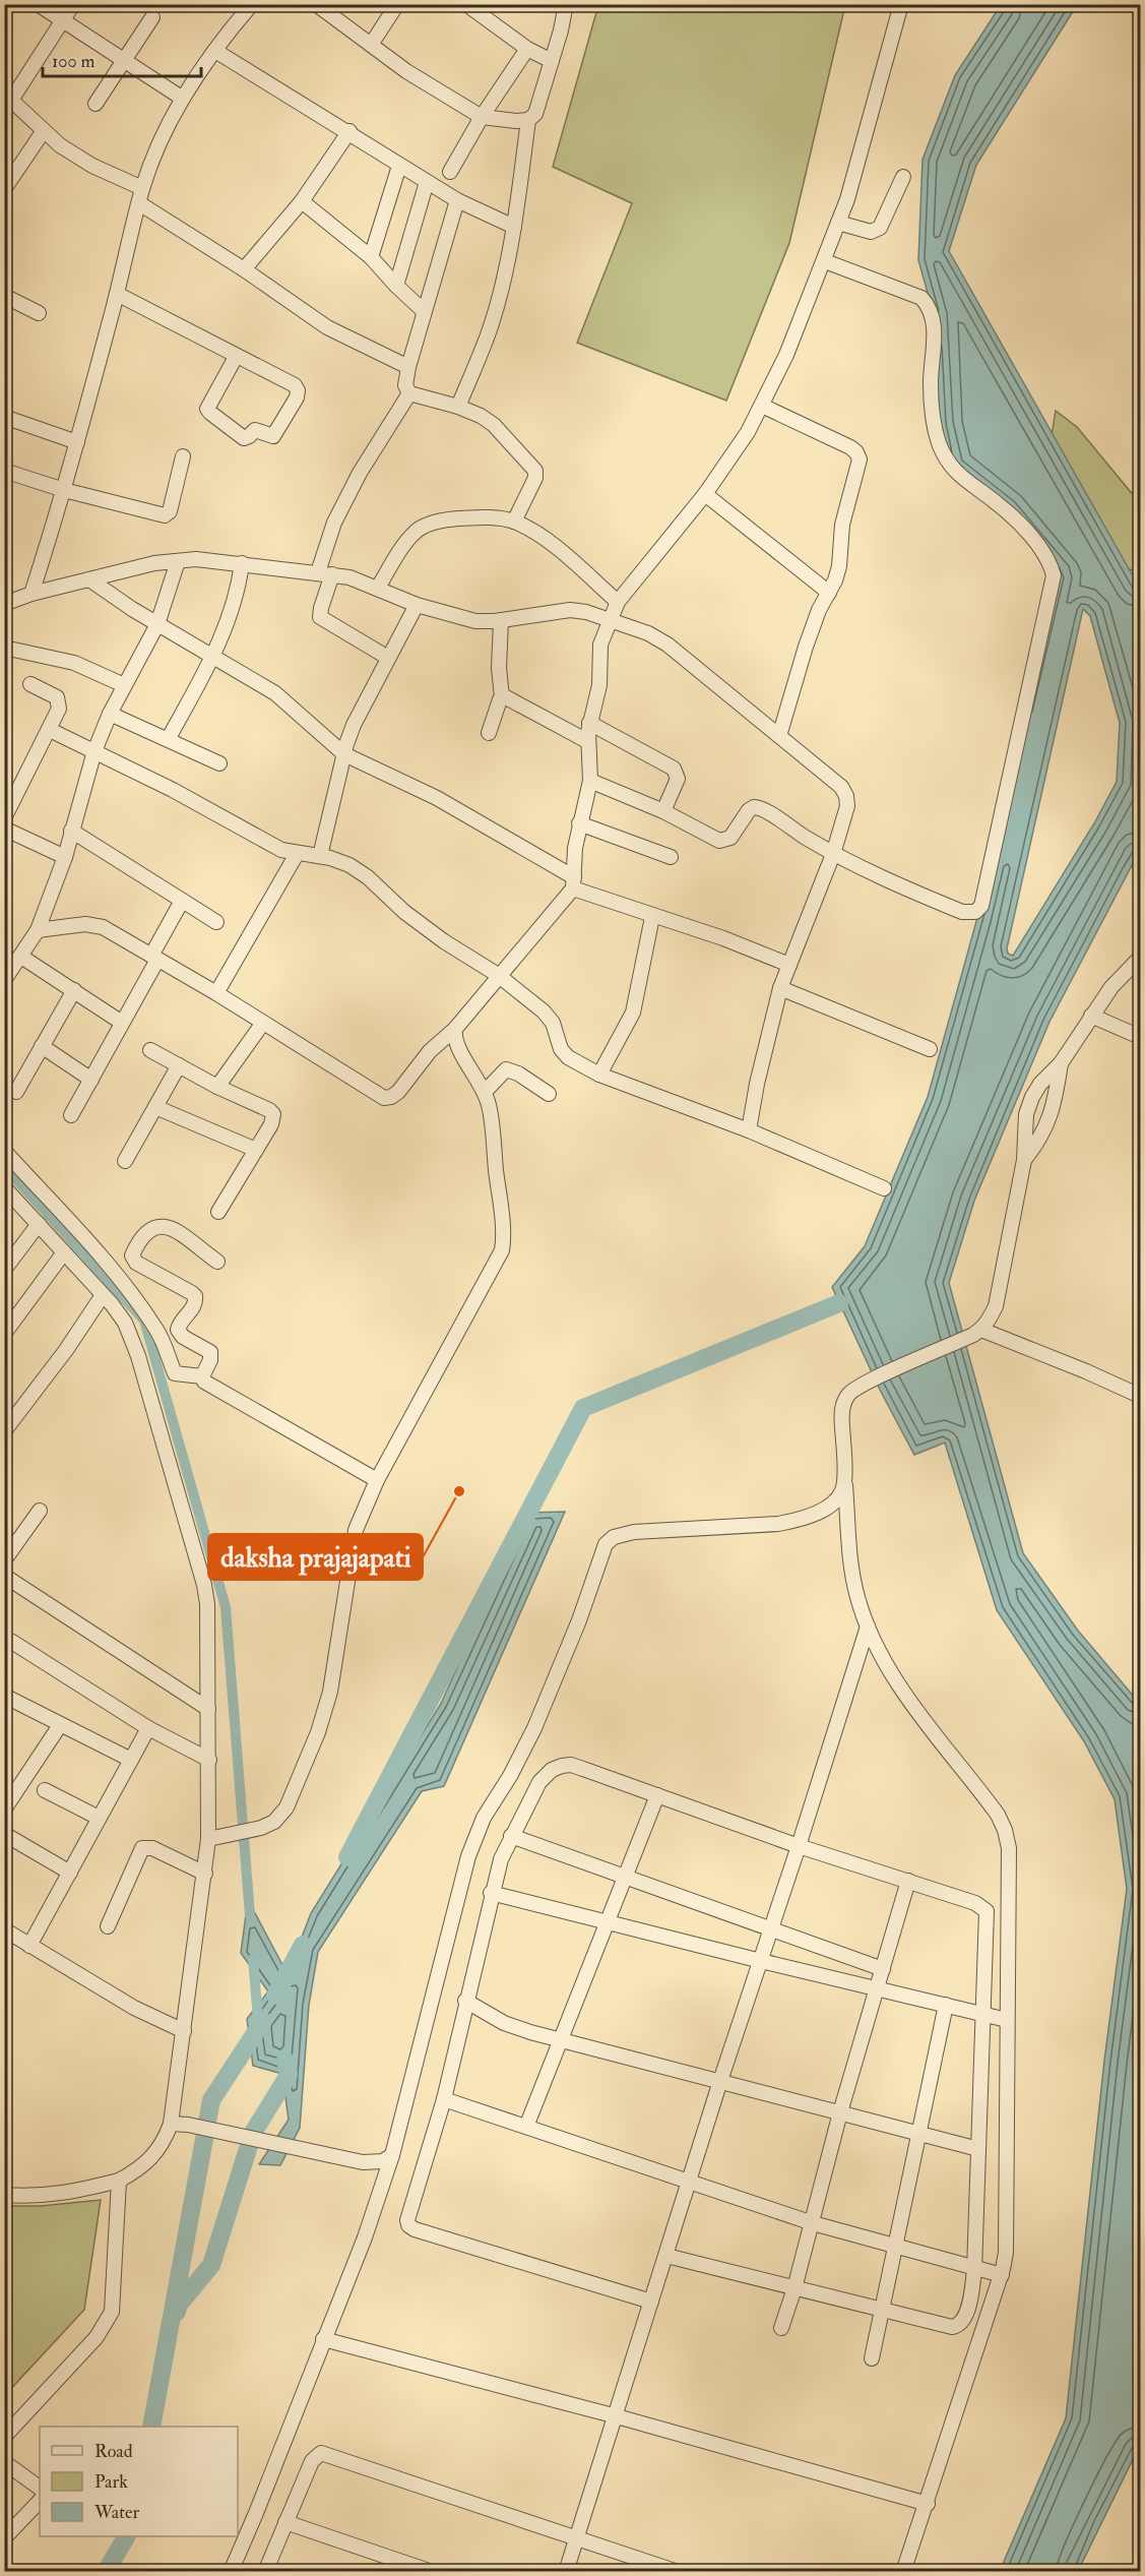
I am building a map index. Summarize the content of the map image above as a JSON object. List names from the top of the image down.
{
  "places": ["daksha prajajapati"],
  "legend": ["Road", "Park", "Water"],
  "scale_bar": "100 m"
}
